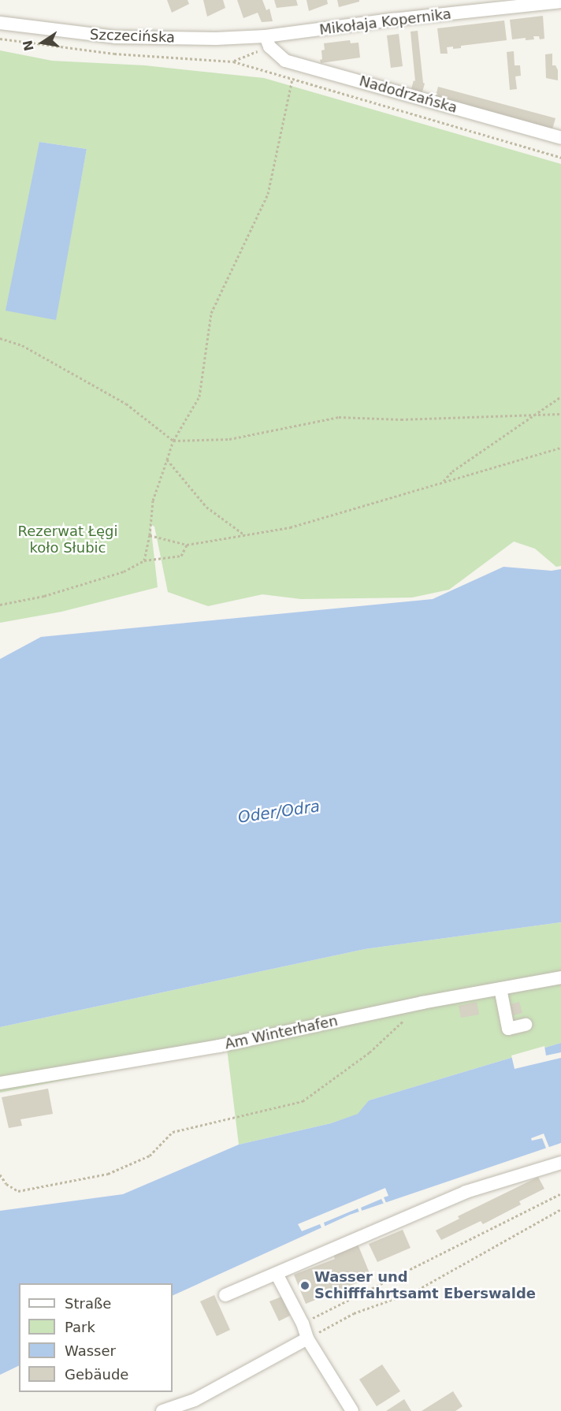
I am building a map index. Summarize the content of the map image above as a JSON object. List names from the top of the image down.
{
  "streets": {
    "street": [
      "Mikołaja Kopernika",
      "Szczecińska",
      "Nadodrzańska",
      "Am Winterhafen"
    ]
  },
  "crossings": [
    ["Mikołaja Kopernika", "Szczecińska"],
    ["Mikołaja Kopernika", "Nadodrzańska"],
    ["Szczecińska", "Nadodrzańska"]
  ],
  "water": ["Oder/Odra"],
  "parks": ["Rezerwat Łęgi koło Słubic"],
  "places": ["Wasser und Schifffahrtsamt Eberswalde"],
  "legend": [
    "Straße",
    "Park",
    "Wasser",
    "Gebäude"
  ],
  "north": "left"
}
